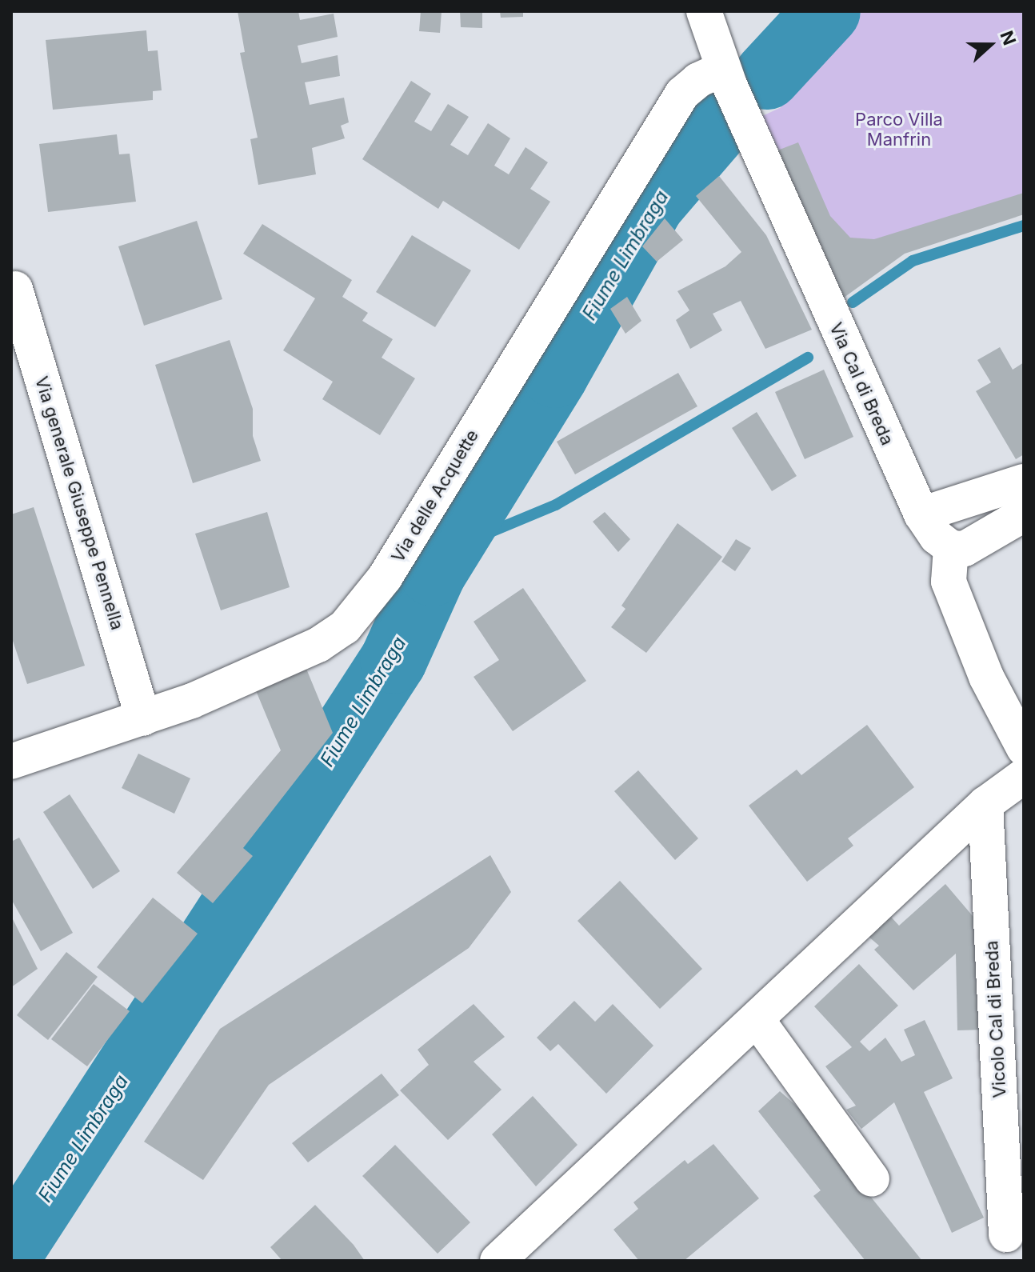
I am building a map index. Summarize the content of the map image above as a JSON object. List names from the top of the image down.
{
  "streets": {
    "street": [
      "Via Cal di Breda",
      "Via delle Acquette",
      "Via generale Giuseppe Pennella",
      "Vicolo Cal di Breda"
    ]
  },
  "crossings": [
    ["Via Cal di Breda", "Via delle Acquette"],
    ["Via delle Acquette", "Via generale Giuseppe Pennella"]
  ],
  "water": ["Fiume Limbraga"],
  "parks": ["Parco Villa Manfrin"],
  "north": "right"
}
